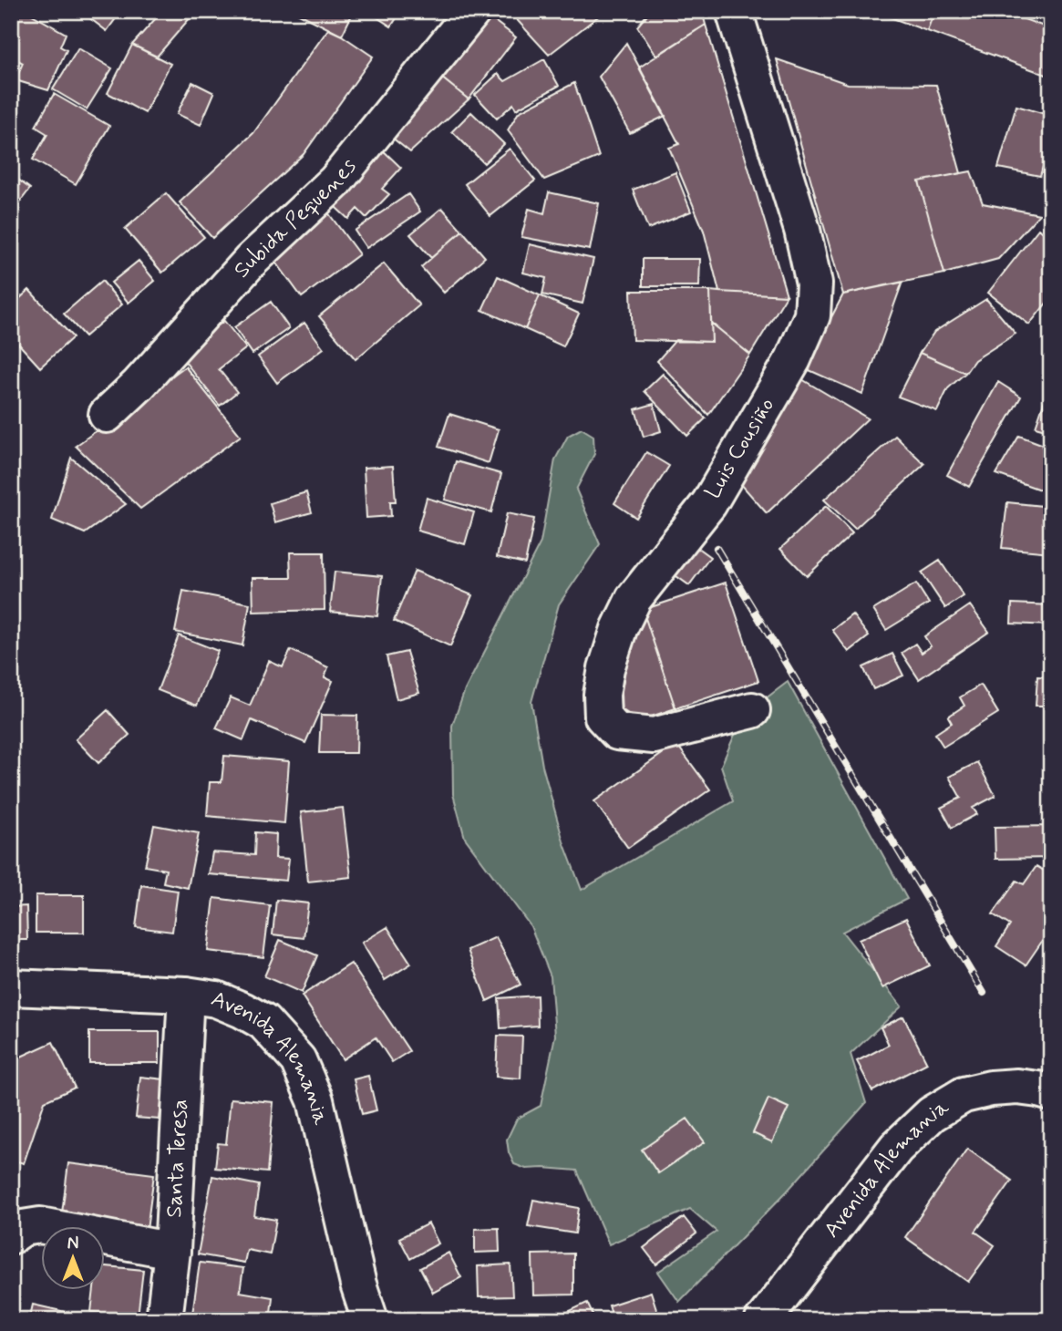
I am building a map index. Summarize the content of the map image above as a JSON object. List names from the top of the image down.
{
  "streets": {
    "street": [
      "Subida Pequenes",
      "Luis Cousiño",
      "Avenida Alemania",
      "Santa Teresa"
    ]
  },
  "crossings": [
    ["Avenida Alemania", "Santa Teresa"]
  ],
  "north": "top"
}
